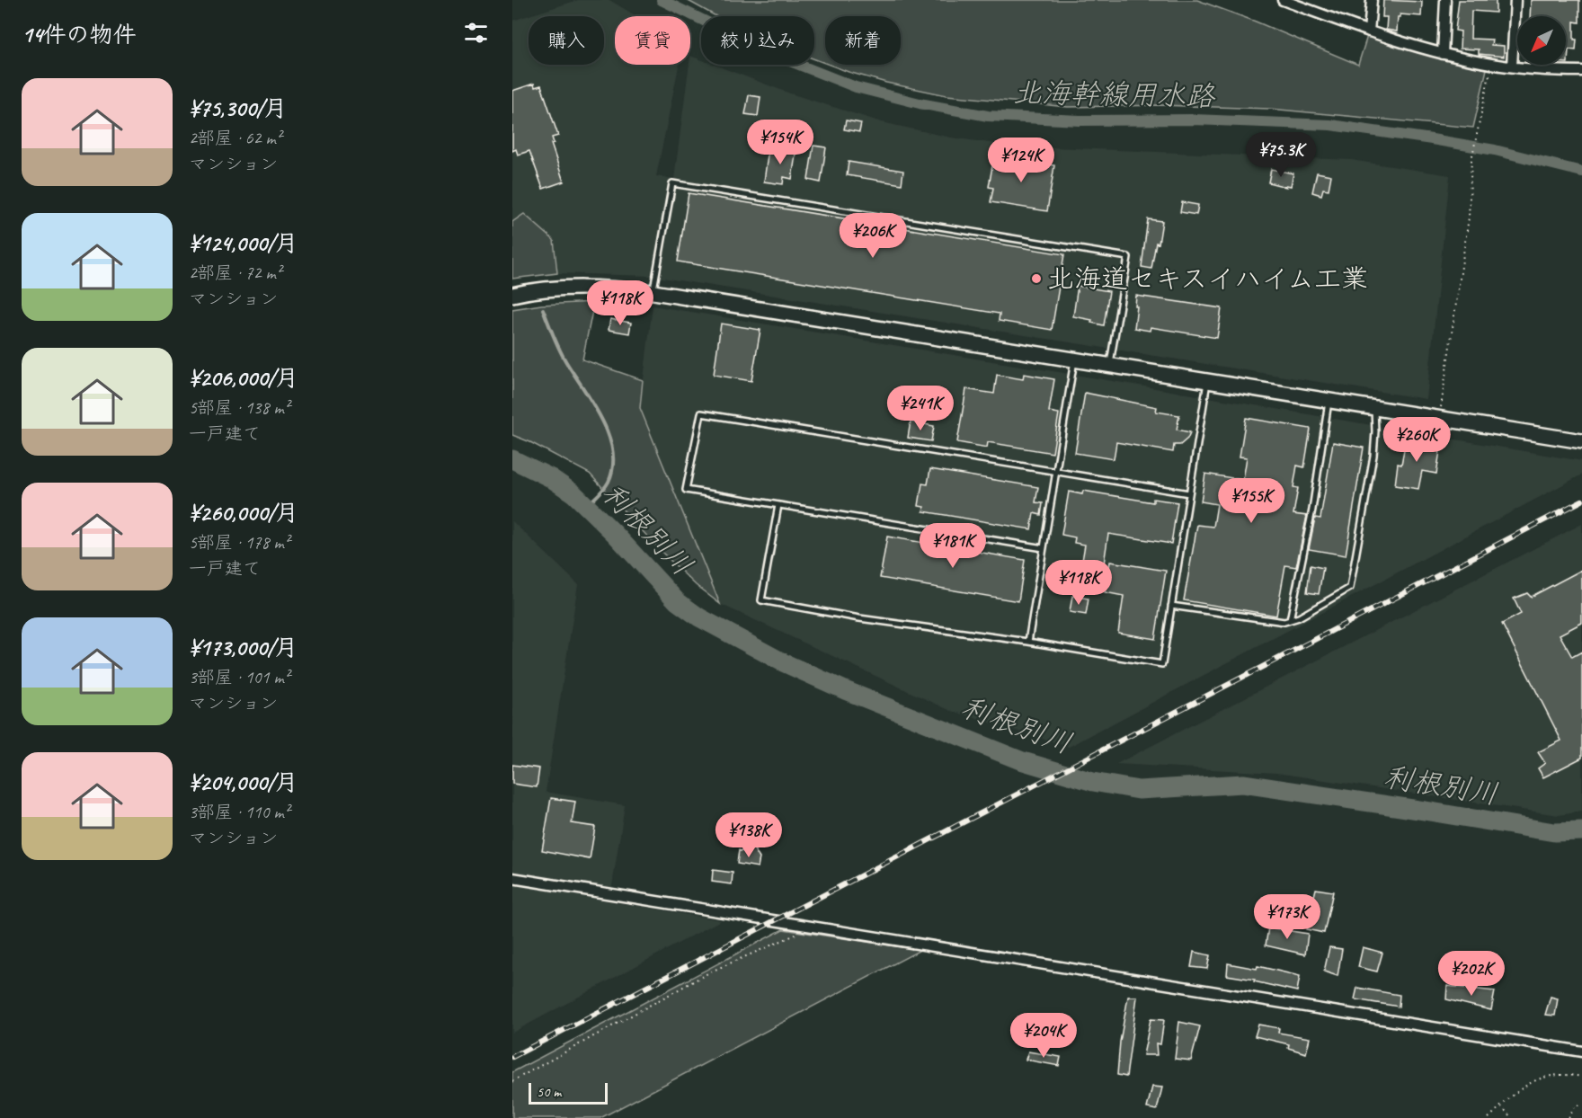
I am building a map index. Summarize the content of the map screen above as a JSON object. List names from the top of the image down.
{
  "water": ["北海幹線用水路", "利根別川"],
  "places": ["北海道セキスイハイム工業"],
  "scale_bar": "50 m",
  "north": "bottom left",
  "page": {
    "heading": "14件の物件",
    "chip": [
      "購入",
      "賃貸",
      "絞り込み",
      "新着"
    ],
    "list": [
      {
        "name": "¥75,300/月",
        "note": "2部屋 · 62 m² · マンション"
      },
      {
        "name": "¥124,000/月",
        "note": "2部屋 · 72 m² · マンション"
      },
      {
        "name": "¥206,000/月",
        "note": "5部屋 · 138 m² · 一戸建て"
      },
      {
        "name": "¥260,000/月",
        "note": "5部屋 · 178 m² · 一戸建て"
      },
      {
        "name": "¥173,000/月",
        "note": "3部屋 · 101 m² · マンション"
      },
      {
        "name": "¥204,000/月",
        "note": "3部屋 · 110 m² · マンション"
      }
    ],
    "price": [
      "¥154K",
      "¥75.3K",
      "¥124K",
      "¥206K",
      "¥118K",
      "¥241K",
      "¥260K",
      "¥155K",
      "¥181K",
      "¥118K",
      "¥138K",
      "¥173K",
      "¥202K",
      "¥204K"
    ],
    "scale": "50 m"
  }
}
